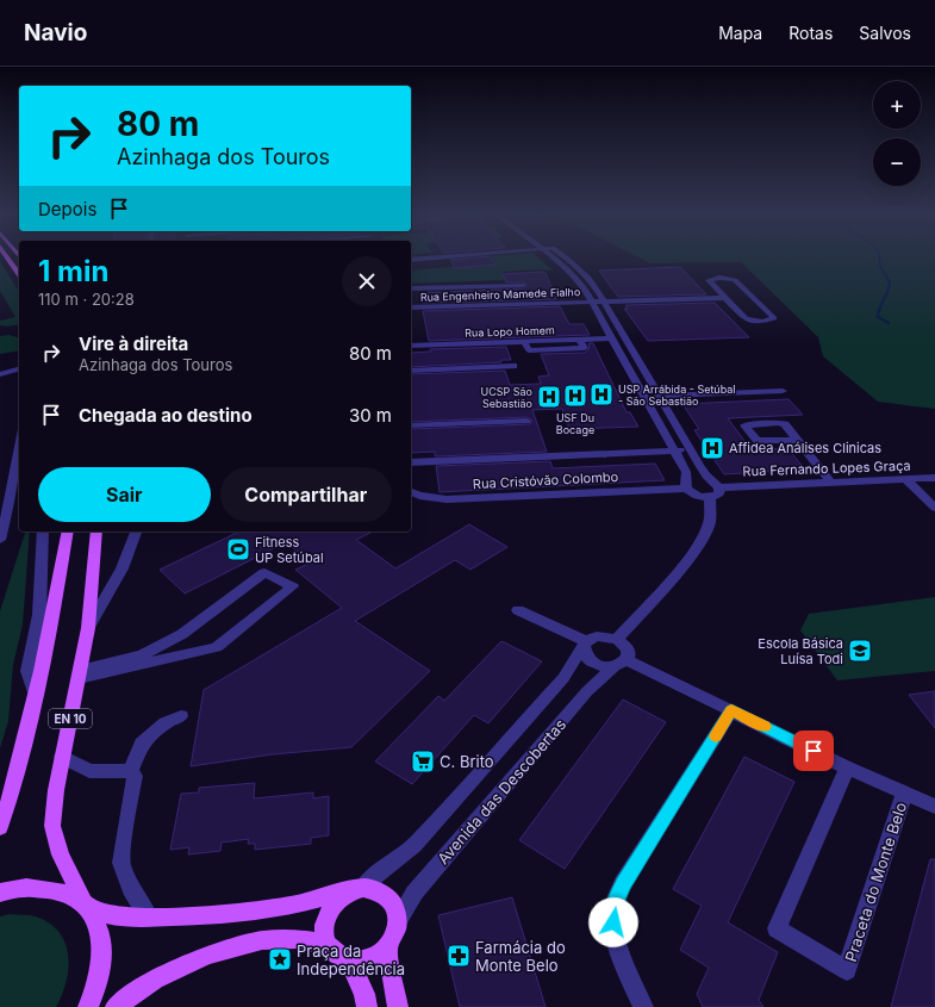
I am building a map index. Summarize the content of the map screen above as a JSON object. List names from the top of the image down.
{
  "streets": {
    "main road": ["EN 10"],
    "street": [
      "Rua Engenheiro Mamede Fialho",
      "Rua Lopo Homem",
      "Rua Fernando Lopes Graça",
      "Rua Cristóvão Colombo",
      "Avenida das Descobertas",
      "Praceta do Monte Belo"
    ]
  },
  "places": {
    "hospital": [
      "USP Arrábida - Setúbal - São Sebastião",
      "USF Du Bocage",
      "UCSP São Sebastião",
      "Affidea Análises Clinicas"
    ],
    "sports": ["Fitness UP Setúbal"],
    "school or university": ["Escola Básica Luísa Todi"],
    "supermarket": ["C. Brito"],
    "pharmacy": ["Farmácia do Monte Belo"],
    "place": ["Praça da Independência"]
  },
  "page": {
    "header": "Navio",
    "nav": ["Mapa", "Rotas", "Salvos"],
    "map_buttons": ["+", "−"],
    "turn": ["80 m", "Azinhaga dos Touros"],
    "then": "Depois",
    "heading": ["1 min", "110 m · 20:28"],
    "list": [
      {
        "name": "Vire à direita",
        "note": "Azinhaga dos Touros",
        "value": "80 m"
      },
      {
        "name": "Chegada ao destino",
        "value": "30 m"
      }
    ],
    "buttons": ["Sair", "Compartilhar"]
  }
}
